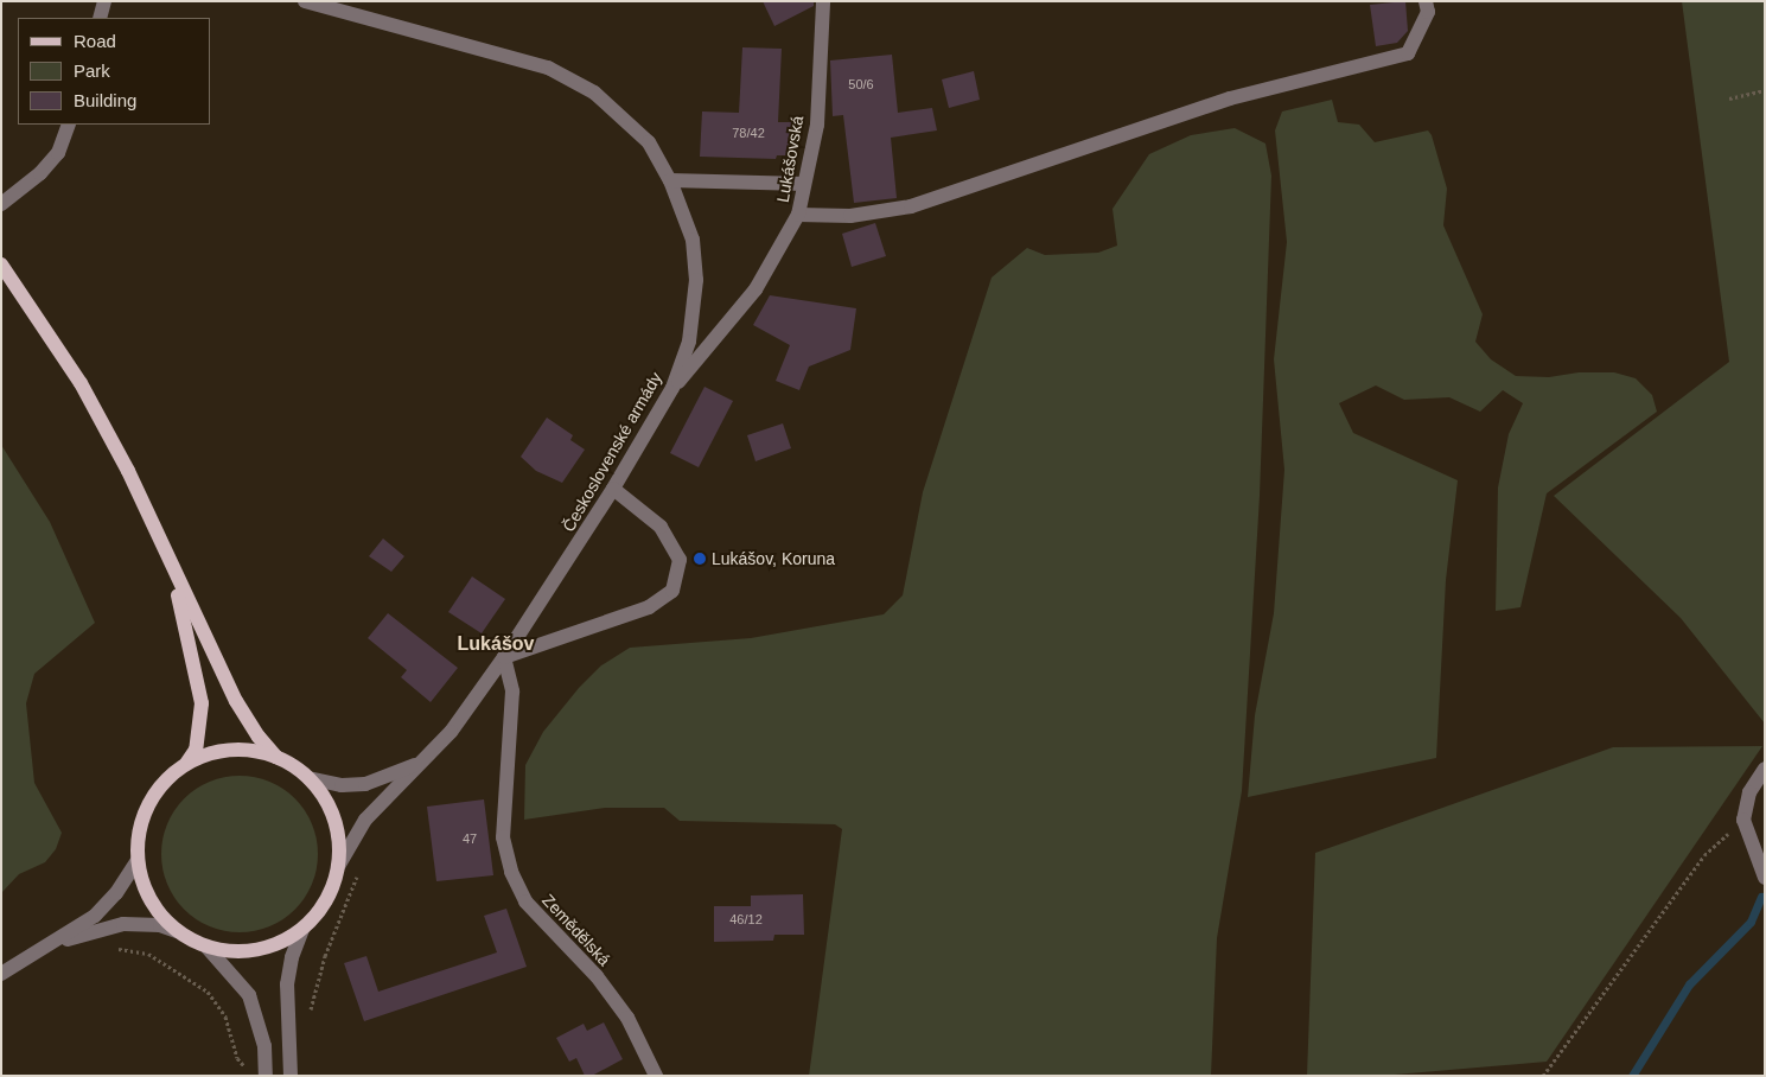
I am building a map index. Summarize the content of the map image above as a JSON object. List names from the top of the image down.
{
  "streets": {
    "main road": ["Československé armády"],
    "street": ["Lukášovská", "Zemědělská"]
  },
  "crossings": [
    ["Lukášovská", "Československé armády"],
    ["Československé armády", "Zemědělská"]
  ],
  "districts": ["Lukášov"],
  "places": ["Lukášov, Koruna"],
  "house_numbers": [
    "50/6",
    "78/42",
    "47",
    "46/12"
  ],
  "legend": ["Road", "Park", "Building"]
}
